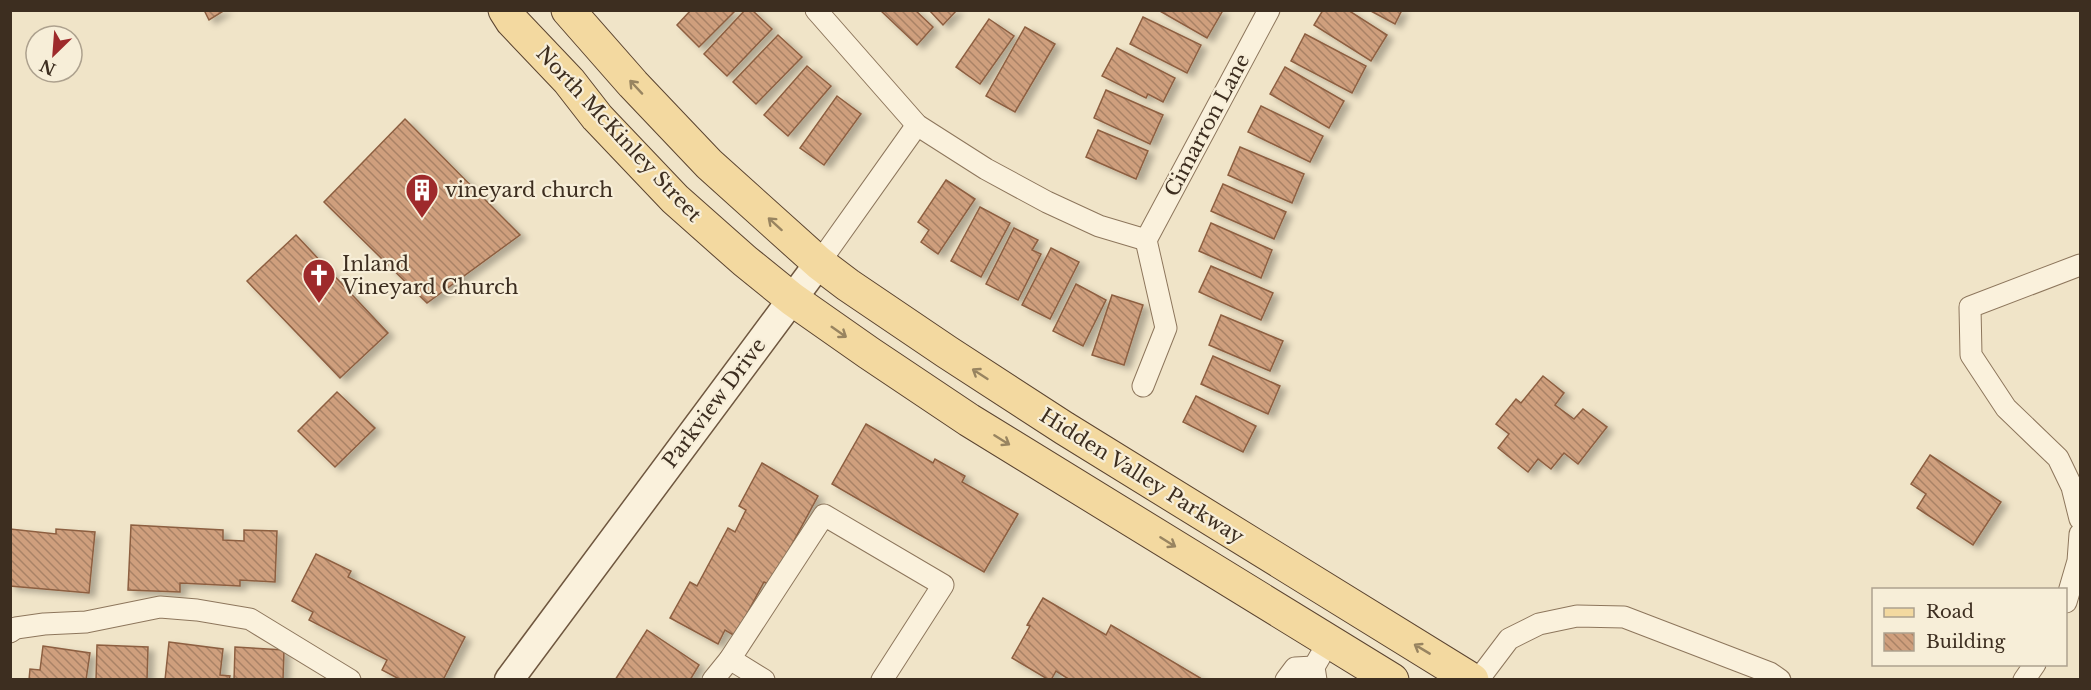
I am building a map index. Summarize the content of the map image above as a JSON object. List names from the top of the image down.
{
  "streets": {
    "main road": ["North McKinley Street", "Hidden Valley Parkway"],
    "street": ["Cimarron Lane", "Parkview Drive"]
  },
  "crossings": [
    ["North McKinley Street", "Parkview Drive"],
    ["Parkview Drive", "Hidden Valley Parkway"]
  ],
  "places": {
    "building": ["vineyard church"],
    "church": ["Inland Vineyard Church"]
  },
  "legend": ["Road", "Building"],
  "north": "bottom left"
}
